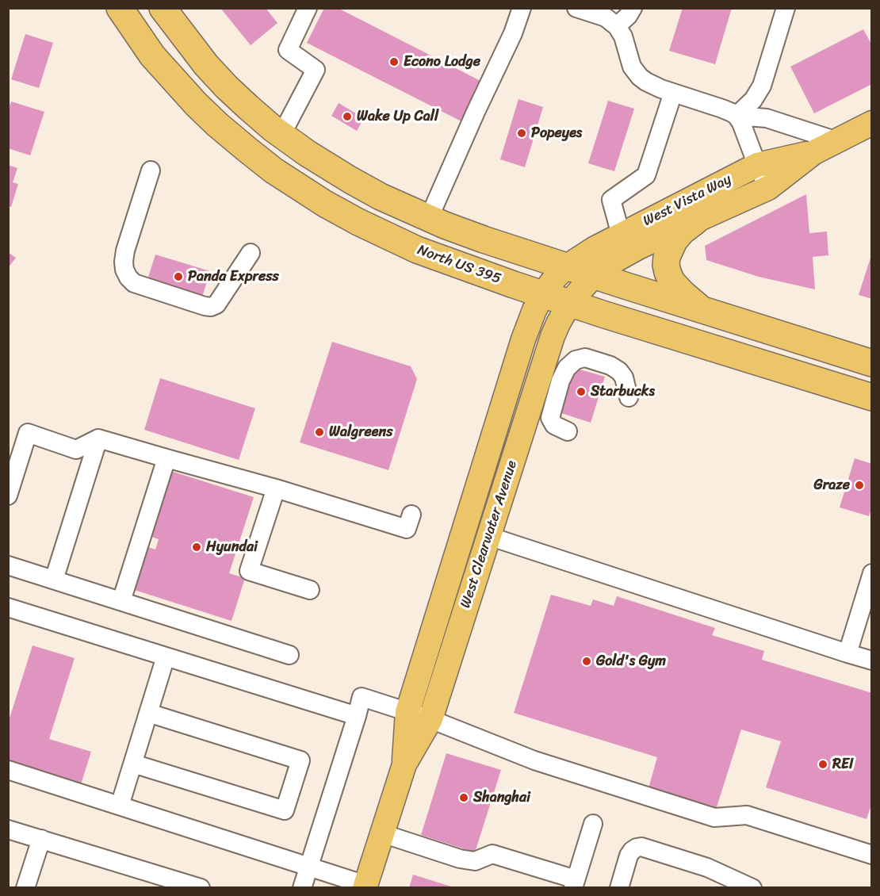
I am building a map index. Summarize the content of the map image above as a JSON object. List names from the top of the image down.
{
  "streets": {
    "highway": ["North US 395"],
    "main road": ["West Vista Way", "West Clearwater Avenue"]
  },
  "crossings": [
    ["West Vista Way", "North US 395"],
    ["West Vista Way", "West Clearwater Avenue"],
    ["North US 395", "West Clearwater Avenue"]
  ],
  "places": [
    "Econo Lodge",
    "Wake Up Call",
    "Popeyes",
    "Panda Express",
    "Starbucks",
    "Walgreens",
    "Graze",
    "Hyundai",
    "Gold's Gym",
    "REI",
    "Shanghai"
  ]
}
